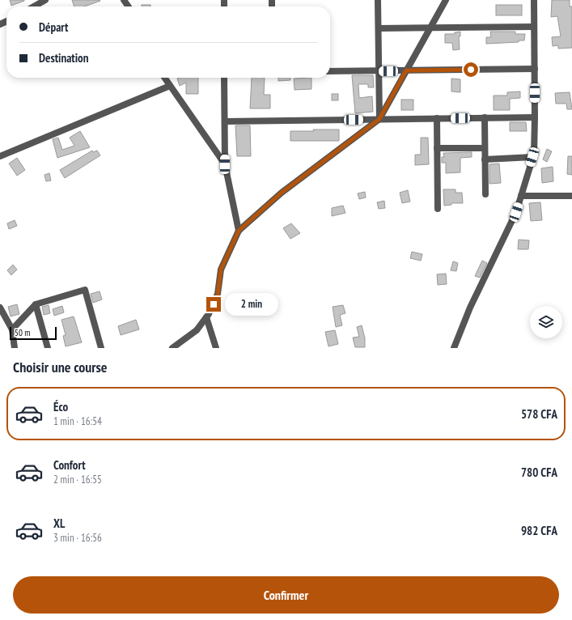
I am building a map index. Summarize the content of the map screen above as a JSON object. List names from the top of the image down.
{
  "scale_bar": "50 m",
  "page": {
    "banner": ["Départ", "Destination"],
    "bubble": "2 min",
    "scale": "50 m",
    "heading": "Choisir une course",
    "list": [
      {
        "name": "Éco",
        "note": "1 min · 16:54",
        "value": "578 CFA"
      },
      {
        "name": "Confort",
        "note": "2 min · 16:55",
        "value": "780 CFA"
      },
      {
        "name": "XL",
        "note": "3 min · 16:56",
        "value": "982 CFA"
      }
    ],
    "buttons": "Confirmer"
  }
}
